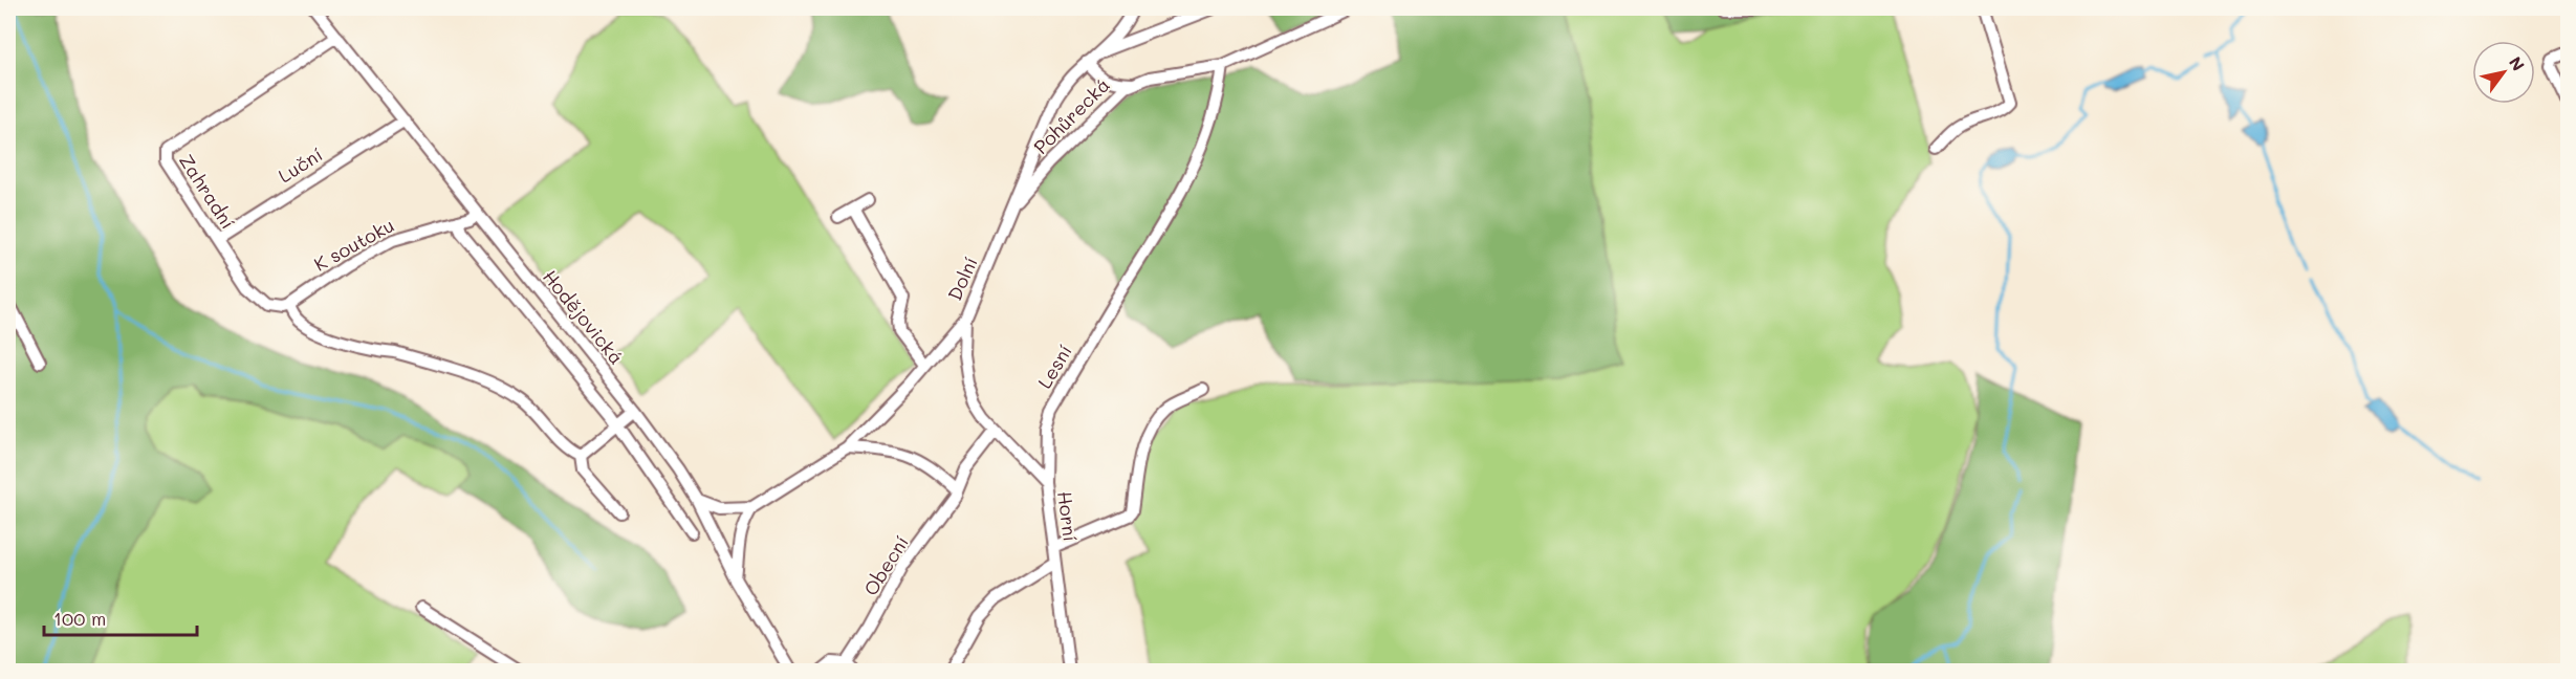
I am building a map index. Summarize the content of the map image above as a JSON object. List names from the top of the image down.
{
  "streets": {
    "street": [
      "Pohůrecká",
      "Luční",
      "Zahradní",
      "K soutoku",
      "Dolní",
      "Hodějovická",
      "Lesní",
      "Horní",
      "Obecní"
    ]
  },
  "crossings": [
    ["Pohůrecká", "Dolní"],
    ["Pohůrecká", "Lesní"],
    ["Luční", "Zahradní"],
    ["Luční", "Hodějovická"],
    ["Zahradní", "K soutoku"],
    ["Zahradní", "Hodějovická"],
    ["K soutoku", "Hodějovická"],
    ["Dolní", "Horní"],
    ["Lesní", "Horní"],
    ["Horní", "Obecní"]
  ],
  "scale_bar": "100 m",
  "north": "top right"
}
